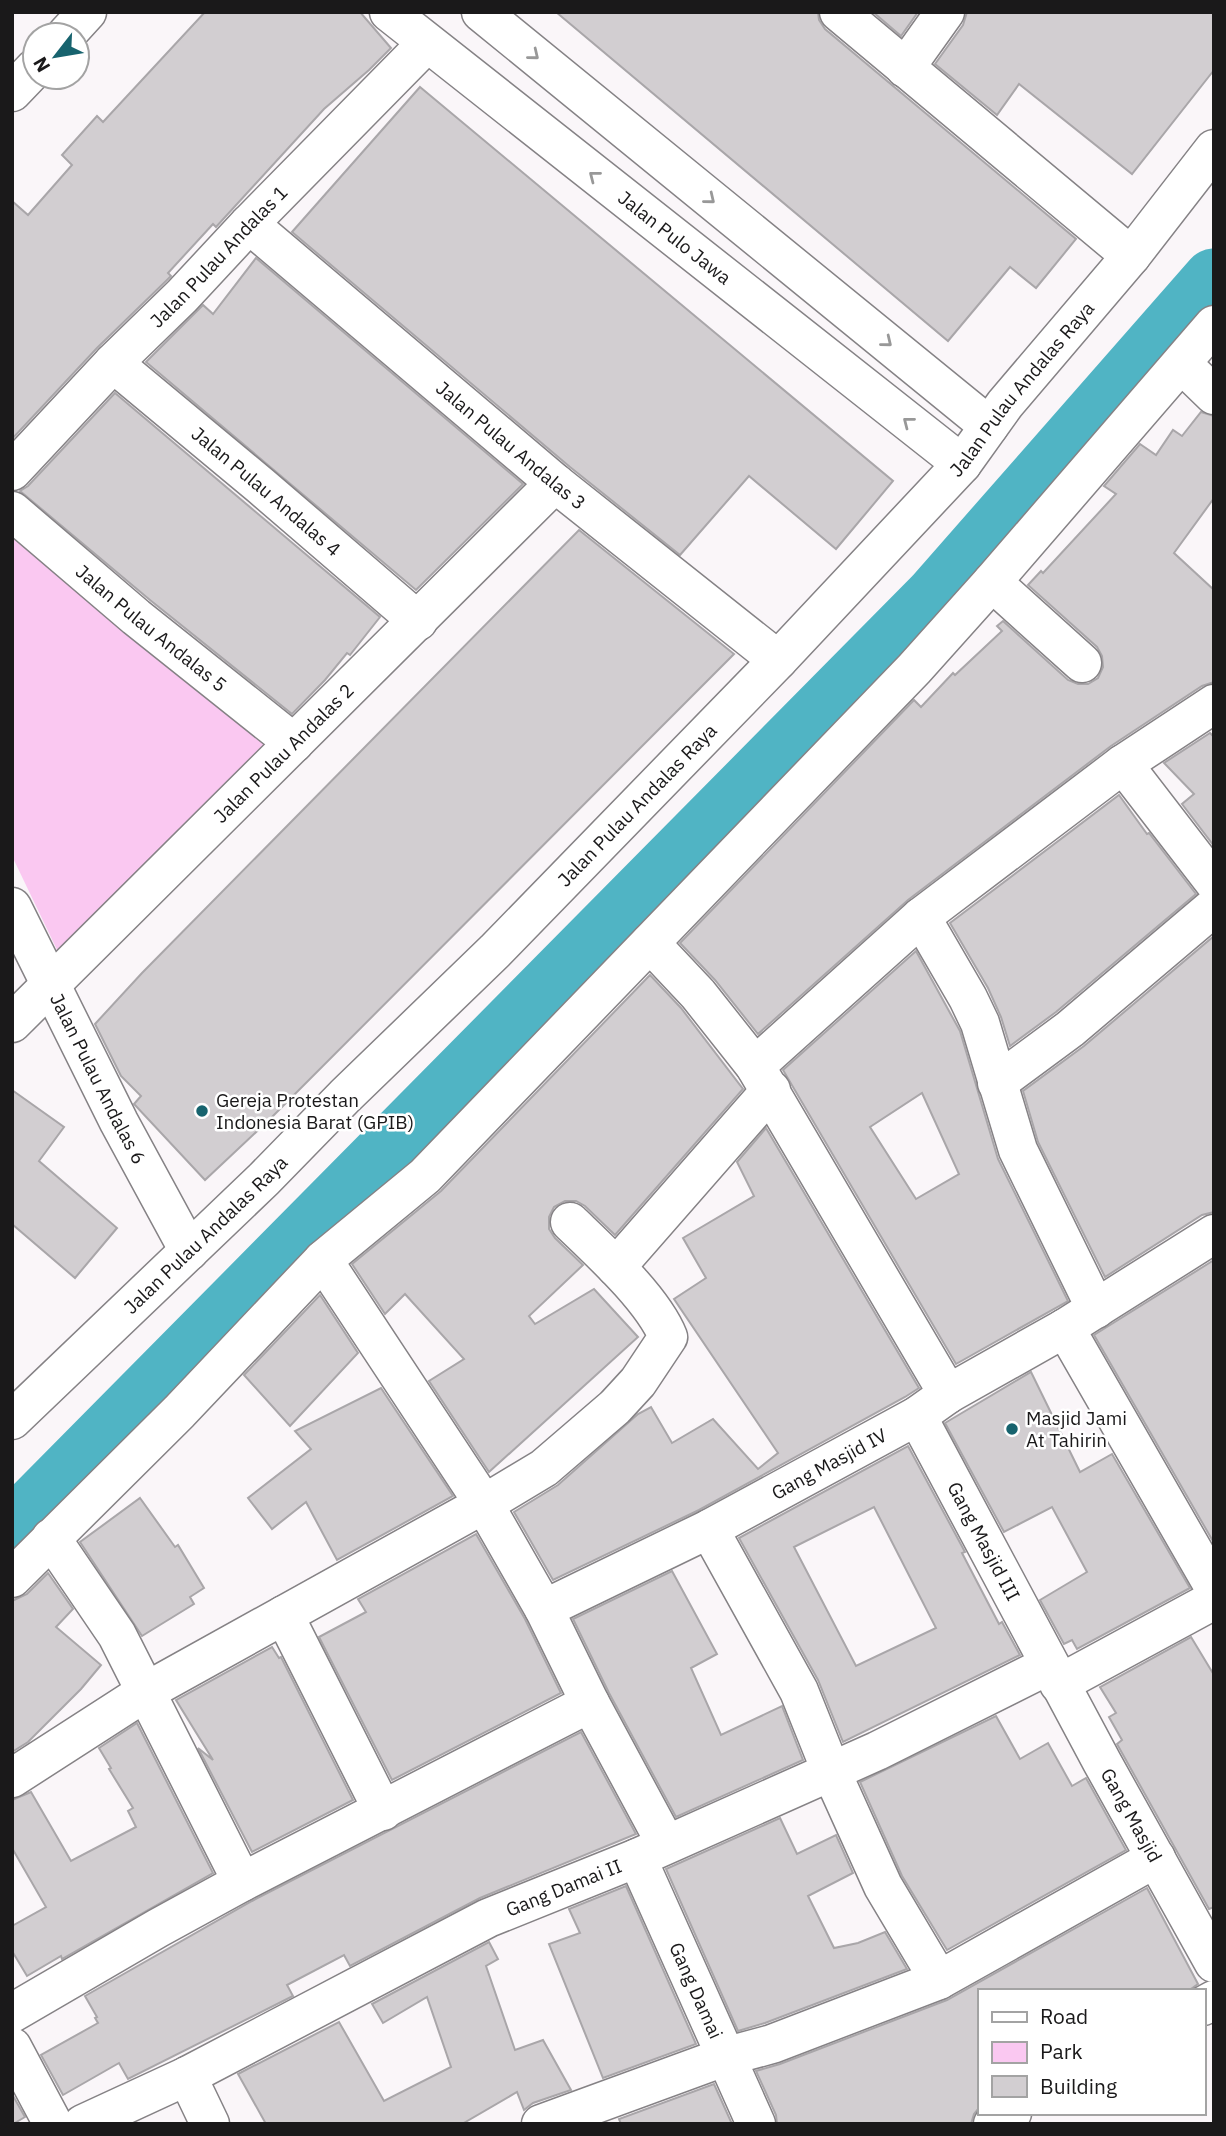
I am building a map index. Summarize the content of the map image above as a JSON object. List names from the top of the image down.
{
  "streets": {
    "street": [
      "Jalan Pulo Jawa",
      "Jalan Pulau Andalas 1",
      "Jalan Pulau Andalas Raya",
      "Jalan Pulau Andalas 3",
      "Jalan Pulau Andalas 4",
      "Jalan Pulau Andalas 5",
      "Jalan Pulau Andalas 2",
      "Jalan Pulau Andalas 6",
      "Gang Masjid IV",
      "Gang Masjid III",
      "Gang Masjid",
      "Gang Damai II",
      "Gang Damai"
    ]
  },
  "crossings": [
    ["Jalan Pulo Jawa", "Jalan Pulau Andalas 1"],
    ["Jalan Pulo Jawa", "Jalan Pulau Andalas Raya"],
    ["Jalan Pulau Andalas 1", "Jalan Pulau Andalas 3"],
    ["Jalan Pulau Andalas 1", "Jalan Pulau Andalas 4"],
    ["Jalan Pulau Andalas Raya", "Jalan Pulau Andalas 3"],
    ["Jalan Pulau Andalas Raya", "Jalan Pulau Andalas 6"],
    ["Jalan Pulau Andalas 3", "Jalan Pulau Andalas 2"],
    ["Jalan Pulau Andalas 4", "Jalan Pulau Andalas 2"],
    ["Jalan Pulau Andalas 5", "Jalan Pulau Andalas 2"],
    ["Jalan Pulau Andalas 2", "Jalan Pulau Andalas 6"],
    ["Gang Masjid IV", "Gang Masjid III"],
    ["Gang Masjid IV", "Gang Damai"],
    ["Gang Masjid III", "Gang Masjid"],
    ["Gang Masjid III", "Gang Damai II"],
    ["Gang Masjid", "Gang Damai II"],
    ["Gang Damai II", "Gang Damai"]
  ],
  "places": ["Gereja Protestan Indonesia Barat (GPIB)", "Masjid Jami At Tahirin"],
  "legend": ["Road", "Park", "Building"],
  "north": "bottom left"
}
